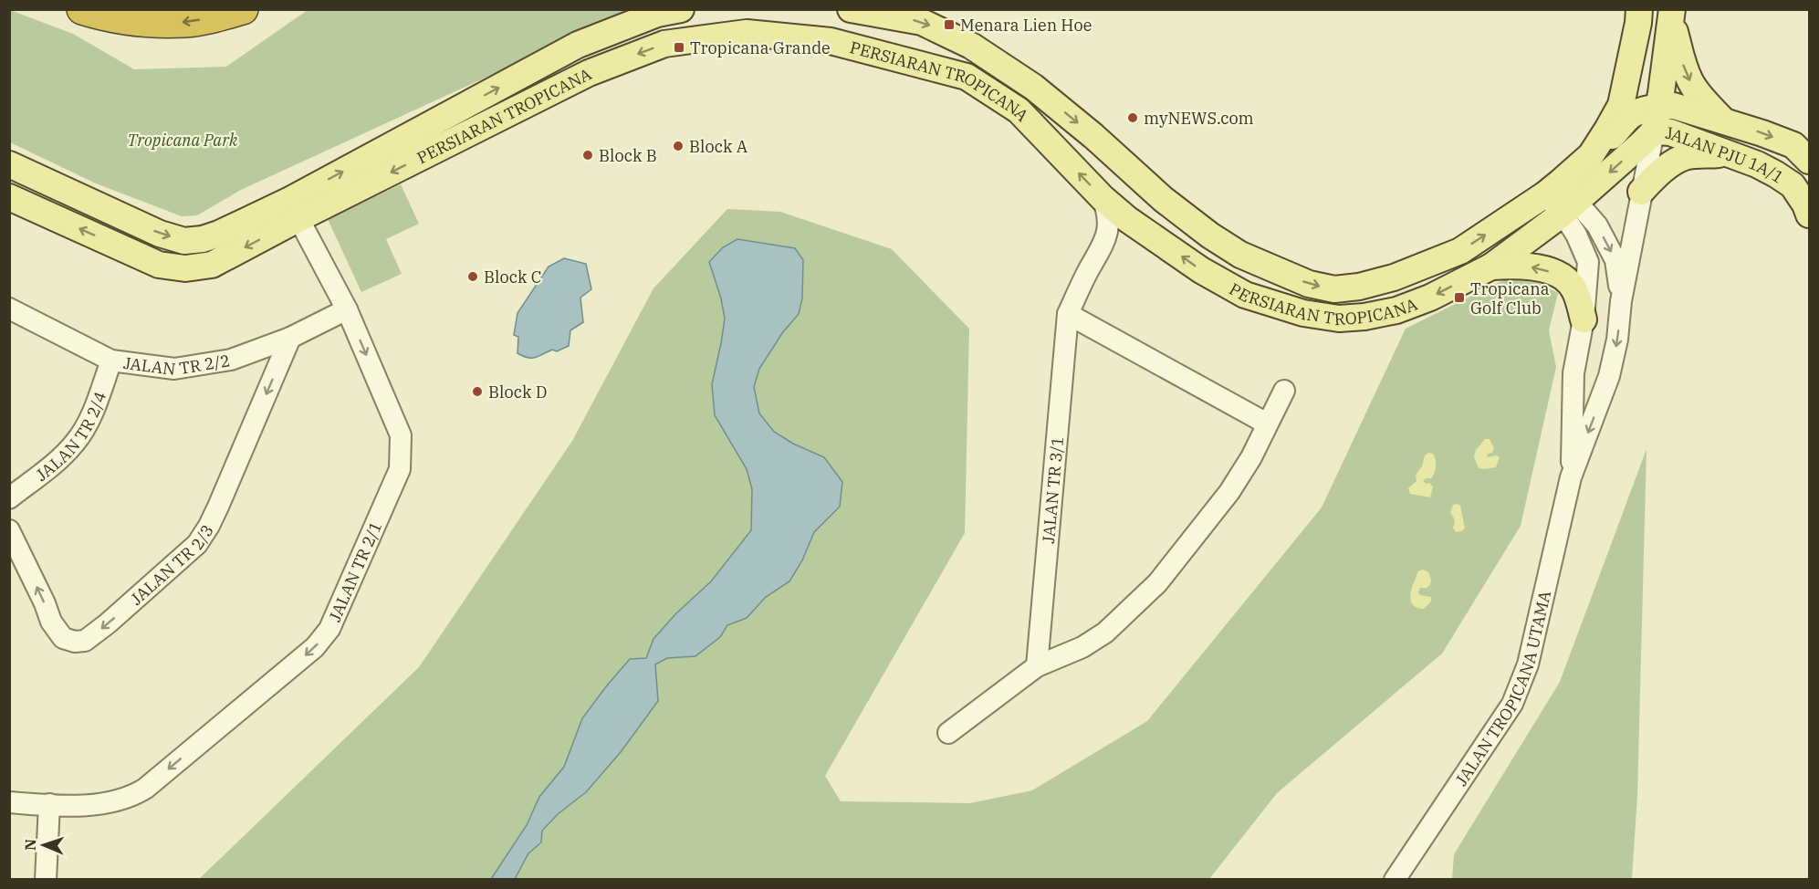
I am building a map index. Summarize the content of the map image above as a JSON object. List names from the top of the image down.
{
  "streets": {
    "main road": ["PERSIARAN TROPICANA", "JALAN PJU 1A/1"],
    "street": [
      "JALAN TR 2/2",
      "JALAN TR 2/4",
      "JALAN TR 3/1",
      "JALAN TR 2/3",
      "JALAN TR 2/1",
      "JALAN TROPICANA UTAMA"
    ]
  },
  "crossings": [
    ["PERSIARAN TROPICANA", "JALAN PJU 1A/1"],
    ["PERSIARAN TROPICANA", "JALAN TR 2/1"],
    ["PERSIARAN TROPICANA", "JALAN TROPICANA UTAMA"],
    ["JALAN PJU 1A/1", "JALAN TROPICANA UTAMA"],
    ["JALAN TR 2/2", "JALAN TR 2/4"],
    ["JALAN TR 2/2", "JALAN TR 2/3"],
    ["JALAN TR 2/2", "JALAN TR 2/1"]
  ],
  "one_way": ["JALAN TR 2/1"],
  "parks": ["Tropicana Park"],
  "places": {
    "transit": ["Menara Lien Hoe", "Tropicana Grande", "Tropicana Golf Club"],
    "other": [
      "myNEWS.com",
      "Block A",
      "Block B",
      "Block C",
      "Block D"
    ]
  },
  "north": "left"
}
